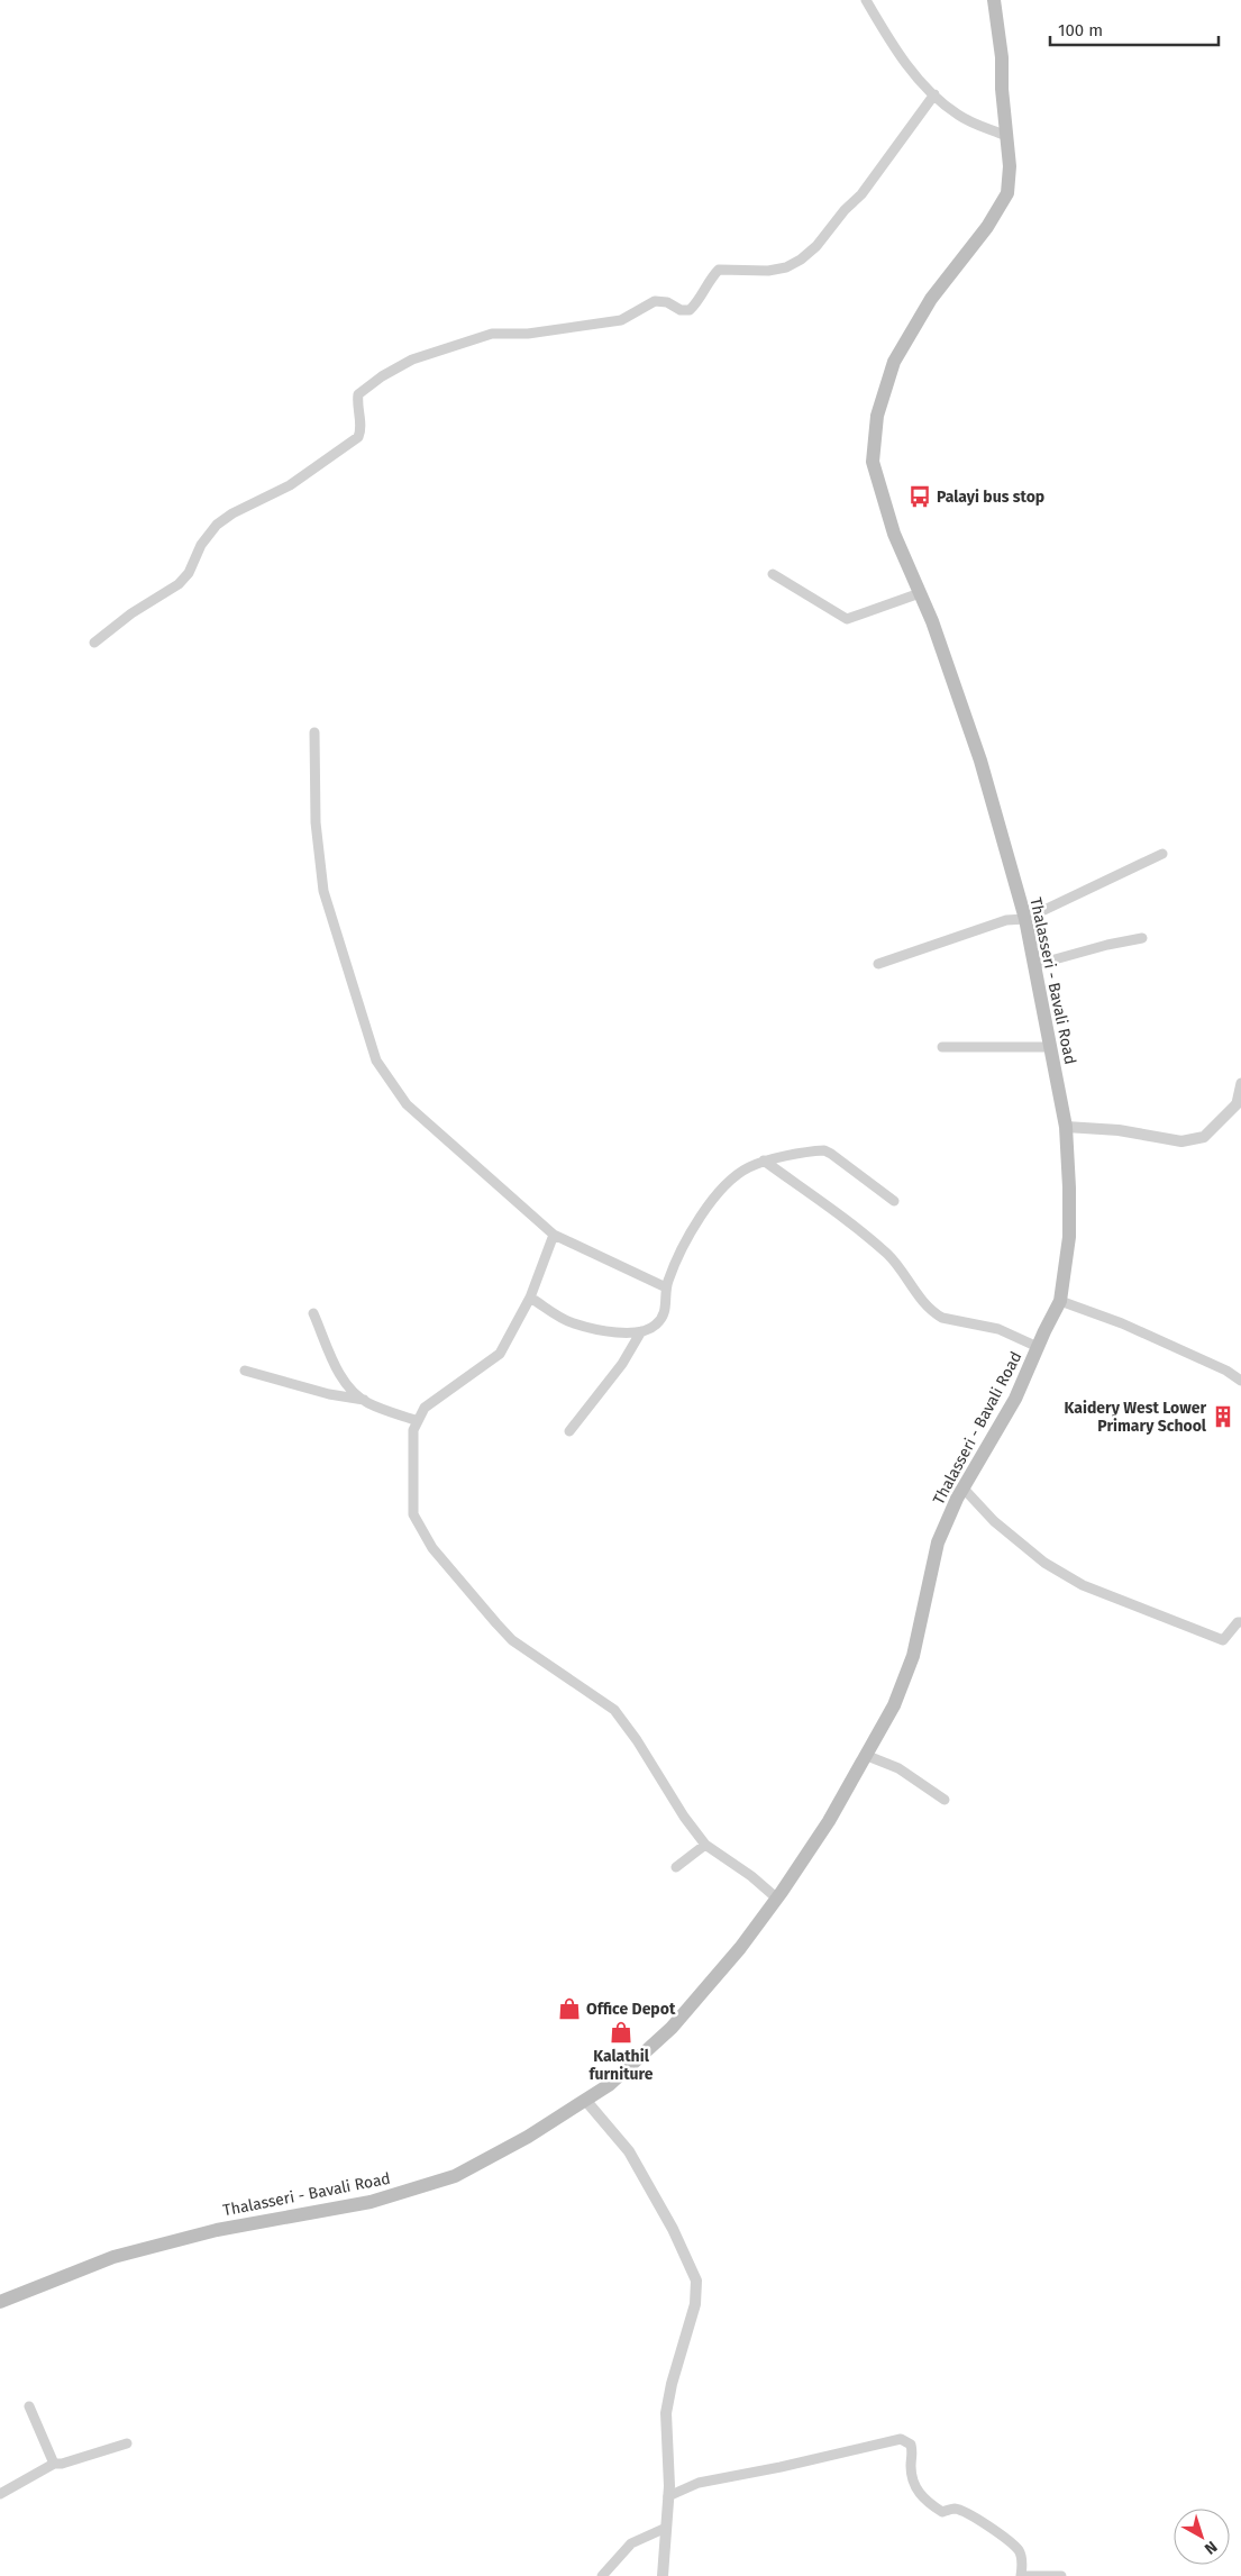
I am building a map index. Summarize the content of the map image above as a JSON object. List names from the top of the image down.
{
  "streets": {
    "main road": ["Thalasseri - Bavali Road"]
  },
  "places": {
    "bus stop": ["Palayi bus stop"],
    "building": ["Kaidery West Lower Primary School"],
    "shop": ["Office Depot", "Kalathil furniture"]
  },
  "scale_bar": "100 m",
  "north": "bottom right"
}
